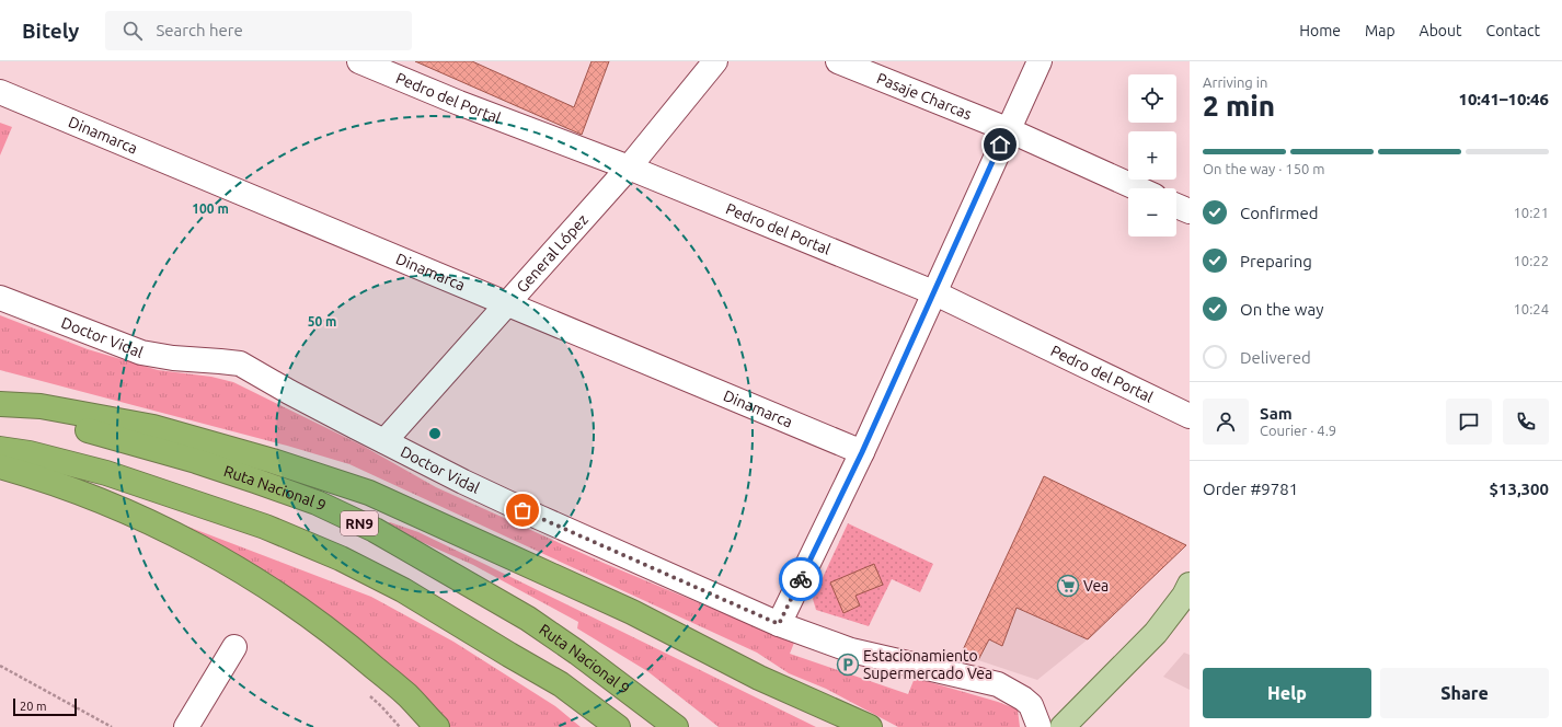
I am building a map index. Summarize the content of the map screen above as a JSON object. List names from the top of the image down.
{
  "streets": {
    "highway": ["Ruta Nacional 9", "RN9"],
    "street": [
      "Pasaje Charcas",
      "Pedro del Portal",
      "Dinamarca",
      "General López",
      "Doctor Vidal"
    ]
  },
  "crossings": [
    ["Pedro del Portal", "General López"],
    ["Dinamarca", "General López"],
    ["General López", "Doctor Vidal"]
  ],
  "places": {
    "supermarket": ["Vea"],
    "parking": ["Estacionamiento Supermercado Vea"]
  },
  "scale_bar": "20 m",
  "page": {
    "header": "Bitely",
    "search": "Search here",
    "nav": [
      "Home",
      "Map",
      "About",
      "Contact"
    ],
    "heading": ["2 min", "Arriving in", "10:41–10:46"],
    "panel": [
      "Sam",
      "Courier · 4.9",
      "Order #9781",
      "$13,300"
    ],
    "map_buttons": ["+", "−"],
    "bar": "On the way · 150 m",
    "list": [
      ["Confirmed", "10:21"],
      ["Preparing", "10:22"],
      ["On the way", "10:24"],
      "Delivered"
    ],
    "buttons": ["Help", "Share"],
    "scale": "20 m"
  },
  "rings": ["100 m", "50 m"]
}
